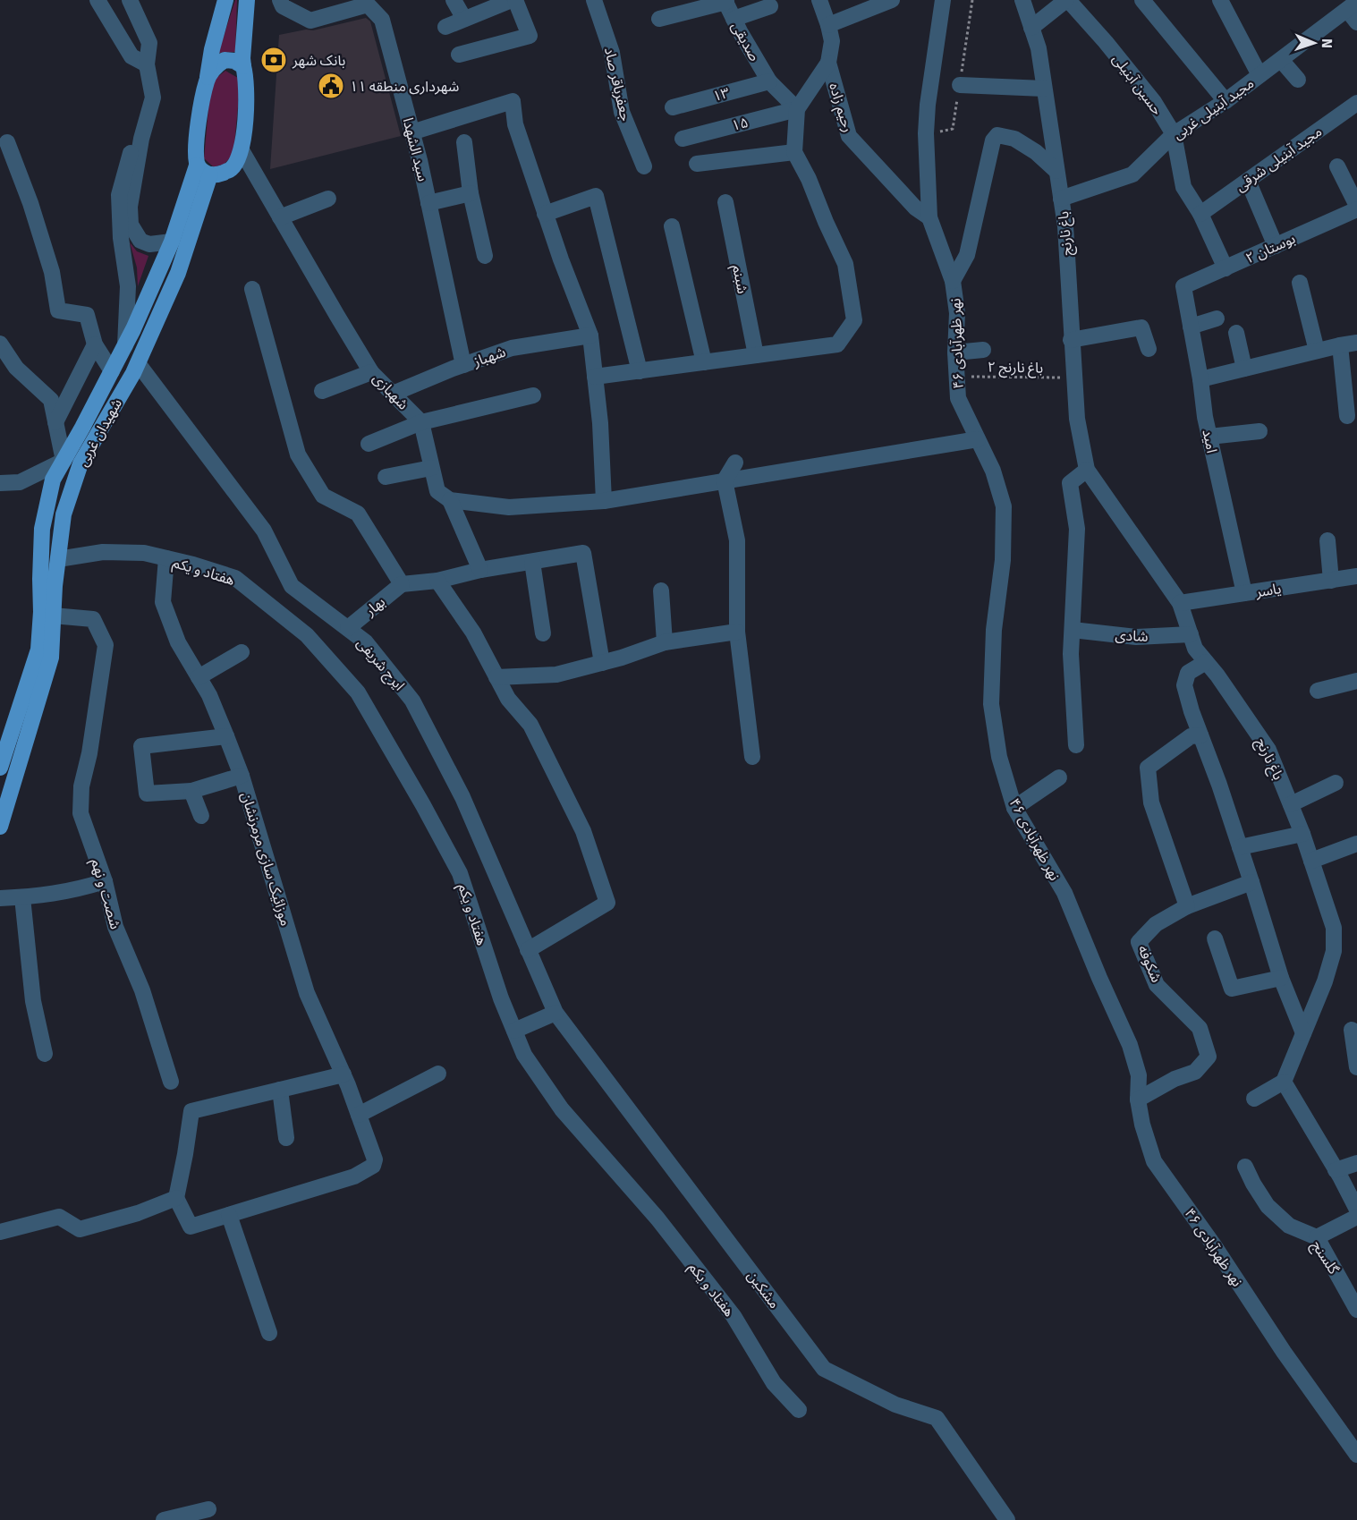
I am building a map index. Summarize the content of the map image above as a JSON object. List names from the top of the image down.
{
  "streets": {
    "main road": ["شهیدان غربی"],
    "street": [
      "صدیقی",
      "جعفرباقر صاد",
      "حسین آبنیلی",
      "۱۳",
      "رحیم زاده",
      "مجید آبنیلی غربی",
      "۱۵",
      "سید الشهدا",
      "مجید آبنیلی شرقی",
      "باغ نارنج",
      "بوستان ۲",
      "شبنم",
      "نهر ظهرآبادی ۴۶",
      "شهباز",
      "شهبازی",
      "امید",
      "هفتاد و یکم",
      "یاسر",
      "بهار",
      "شادی",
      "ایرج شریفی",
      "موزائیک سازی مرمرنشان",
      "شصت و نهم",
      "شکوفه",
      "گلسنج",
      "مشکین"
    ],
    "path": ["باغ نارنج ۲"]
  },
  "crossings": [
    ["صدیقی", "۱۳"],
    ["صدیقی", "۱۵"],
    ["حسین آبنیلی", "مجید آبنیلی غربی"],
    ["حسین آبنیلی", "مجید آبنیلی شرقی"],
    ["حسین آبنیلی", "بوستان ۲"],
    ["رحیم زاده", "نهر ظهرآبادی ۴۶"],
    ["مجید آبنیلی غربی", "باغ نارنج"],
    ["سید الشهدا", "شهباز"],
    ["باغ نارنج", "باغ نارنج ۲"],
    ["باغ نارنج", "یاسر"],
    ["باغ نارنج", "شادی"],
    ["بوستان ۲", "امید"],
    ["نهر ظهرآبادی ۴۶", "باغ نارنج ۲"],
    ["نهر ظهرآبادی ۴۶", "شکوفه"],
    ["شهباز", "شهبازی"],
    ["شهیدان غربی", "هفتاد و یکم"],
    ["شهیدان غربی", "ایرج شریفی"],
    ["شهیدان غربی", "شصت و نهم"],
    ["امید", "یاسر"],
    ["هفتاد و یکم", "موزائیک سازی مرمرنشان"],
    ["بهار", "ایرج شریفی"],
    ["ایرج شریفی", "مشکین"]
  ],
  "places": {
    "bank": ["بانک شهر"],
    "public building": ["شهرداری منطقه ۱۱"]
  },
  "north": "right"
}
